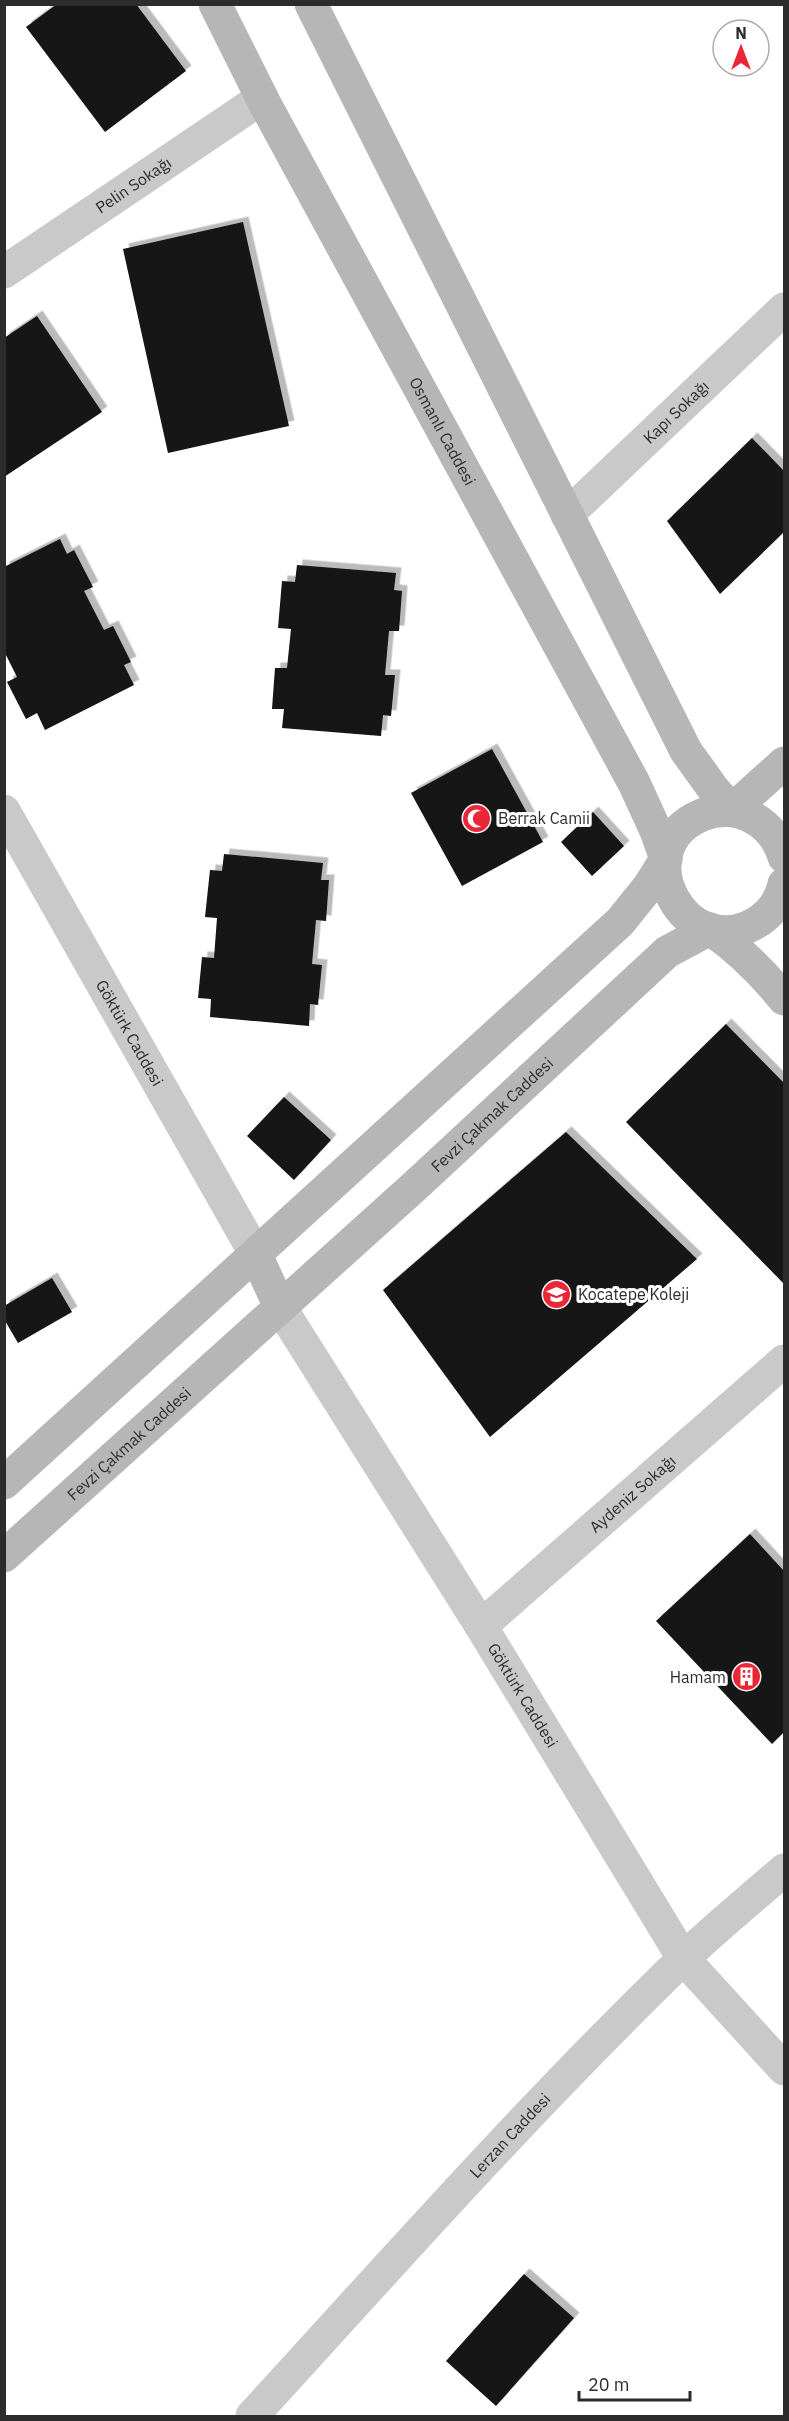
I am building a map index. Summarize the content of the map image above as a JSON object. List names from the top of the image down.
{
  "streets": {
    "main road": ["Osmanlı Caddesi", "Fevzi Çakmak Caddesi"],
    "street": [
      "Pelin Sokağı",
      "Kapı Sokağı",
      "Göktürk Caddesi",
      "Aydeniz Sokağı",
      "Lerzan Caddesi"
    ]
  },
  "crossings": [
    ["Pelin Sokağı", "Osmanlı Caddesi"],
    ["Osmanlı Caddesi", "Fevzi Çakmak Caddesi"],
    ["Göktürk Caddesi", "Fevzi Çakmak Caddesi"],
    ["Göktürk Caddesi", "Aydeniz Sokağı"],
    ["Göktürk Caddesi", "Lerzan Caddesi"]
  ],
  "places": {
    "mosque": ["Berrak Camii"],
    "school or university": ["Kocatepe Koleji"],
    "building": ["Hamam"]
  },
  "scale_bar": "20 m",
  "north": "top"
}
